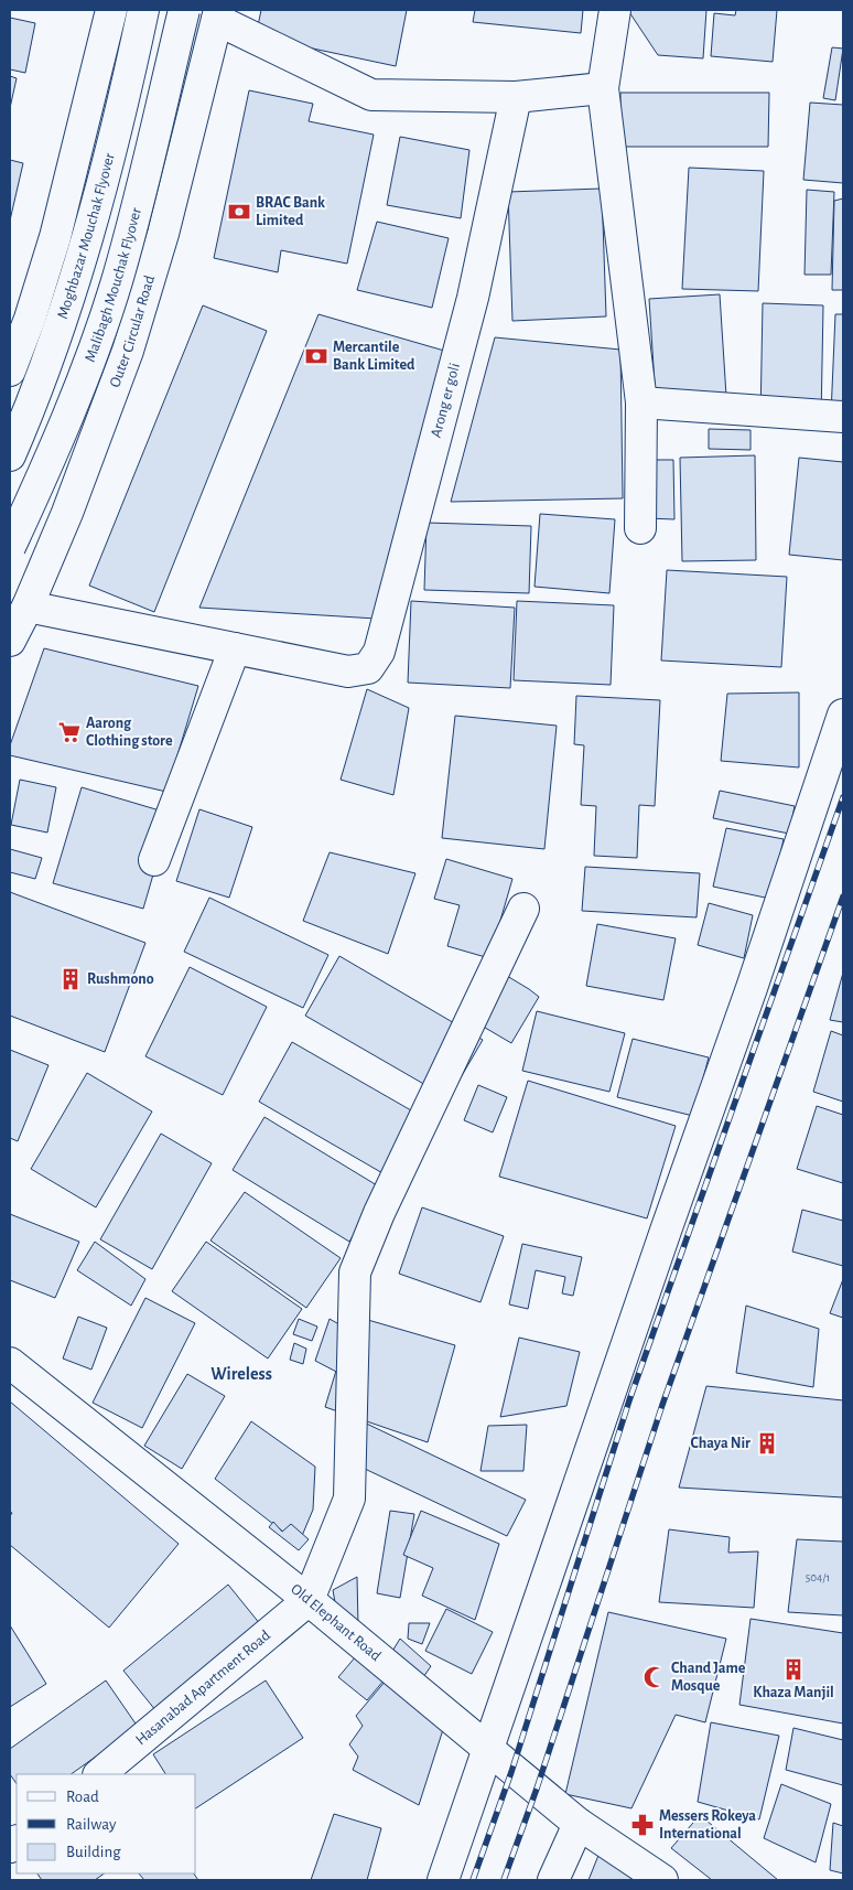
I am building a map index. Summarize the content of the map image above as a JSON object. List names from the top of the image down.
{
  "streets": {
    "street": [
      "Moghbazar Mouchak Flyover",
      "Malibagh Mouchak Flyover",
      "Outer Circular Road",
      "Arong er goli",
      "Old Elephant Road",
      "Hasanabad Apartment Road"
    ]
  },
  "crossings": [
    ["Outer Circular Road", "Arong er goli"],
    ["Old Elephant Road", "Hasanabad Apartment Road"]
  ],
  "districts": ["Wireless"],
  "places": {
    "bank": ["BRAC Bank Limited", "Mercantile Bank Limited"],
    "supermarket": ["Aarong Clothing store"],
    "building": ["Rushmono", "Chaya Nir", "Khaza Manjil"],
    "mosque": ["Chand Jame Mosque"],
    "pharmacy": ["Messers Rokeya International"]
  },
  "house_numbers": ["504/1"],
  "legend": ["Road", "Railway", "Building"]
}
